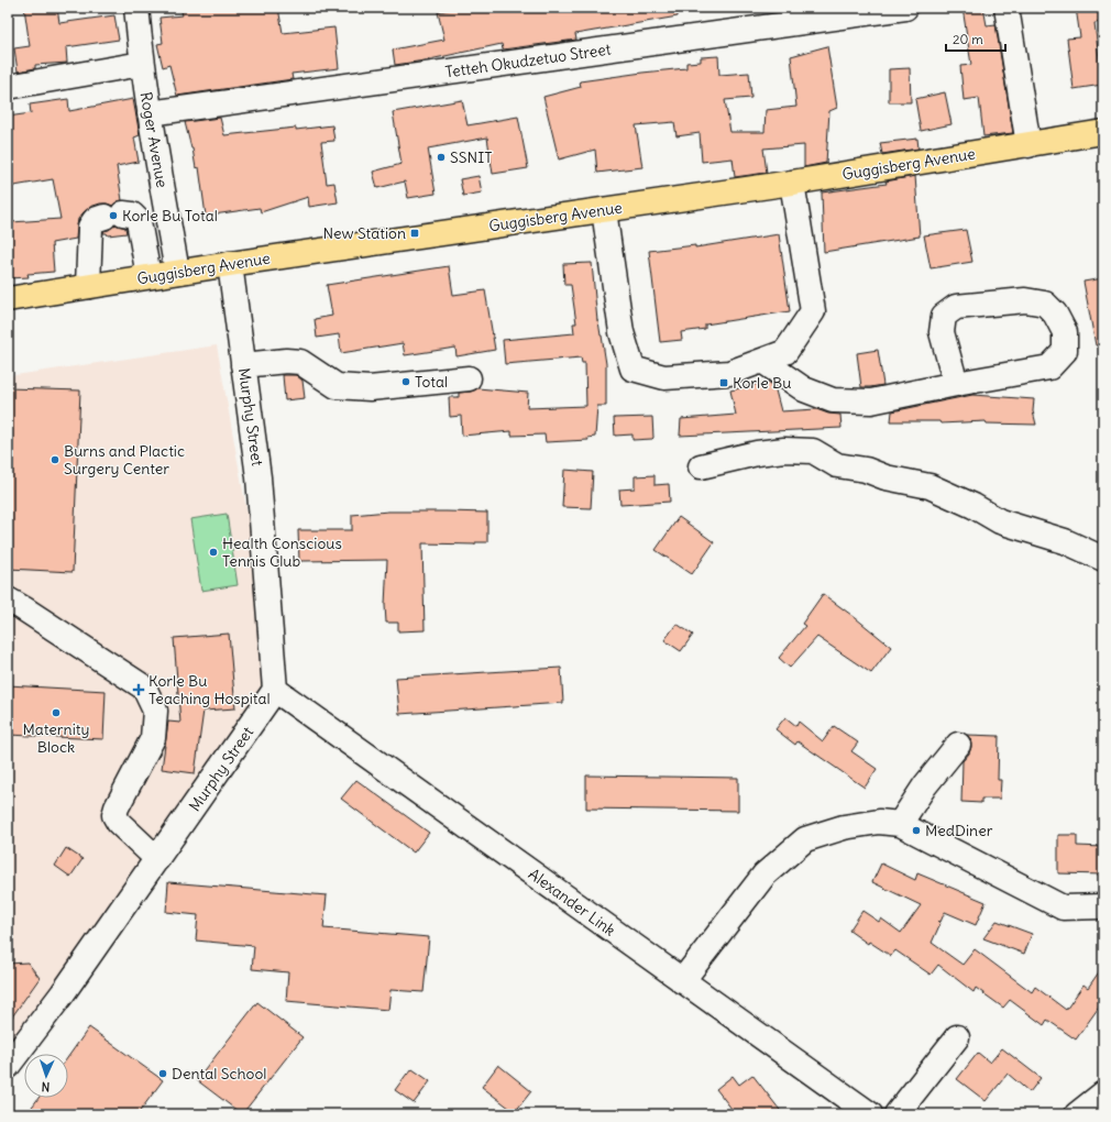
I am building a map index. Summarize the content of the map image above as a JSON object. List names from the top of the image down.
{
  "streets": {
    "main road": ["Guggisberg Avenue"],
    "street": [
      "Tetteh Okudzetuo Street",
      "Roger Avenue",
      "Murphy Street",
      "Alexander Link"
    ]
  },
  "crossings": [
    ["Tetteh Okudzetuo Street", "Roger Avenue"],
    ["Roger Avenue", "Guggisberg Avenue"],
    ["Guggisberg Avenue", "Murphy Street"],
    ["Murphy Street", "Alexander Link"]
  ],
  "places": {
    "other": [
      "SSNIT",
      "Korle Bu Total",
      "Total",
      "Burns and Plactic Surgery Center",
      "Health Conscious Tennis Club",
      "Maternity Block",
      "MedDiner",
      "Dental School"
    ],
    "transit": ["New Station", "Korle Bu"],
    "health": ["Korle Bu Teaching Hospital"]
  },
  "scale_bar": "20 m",
  "north": "bottom"
}
